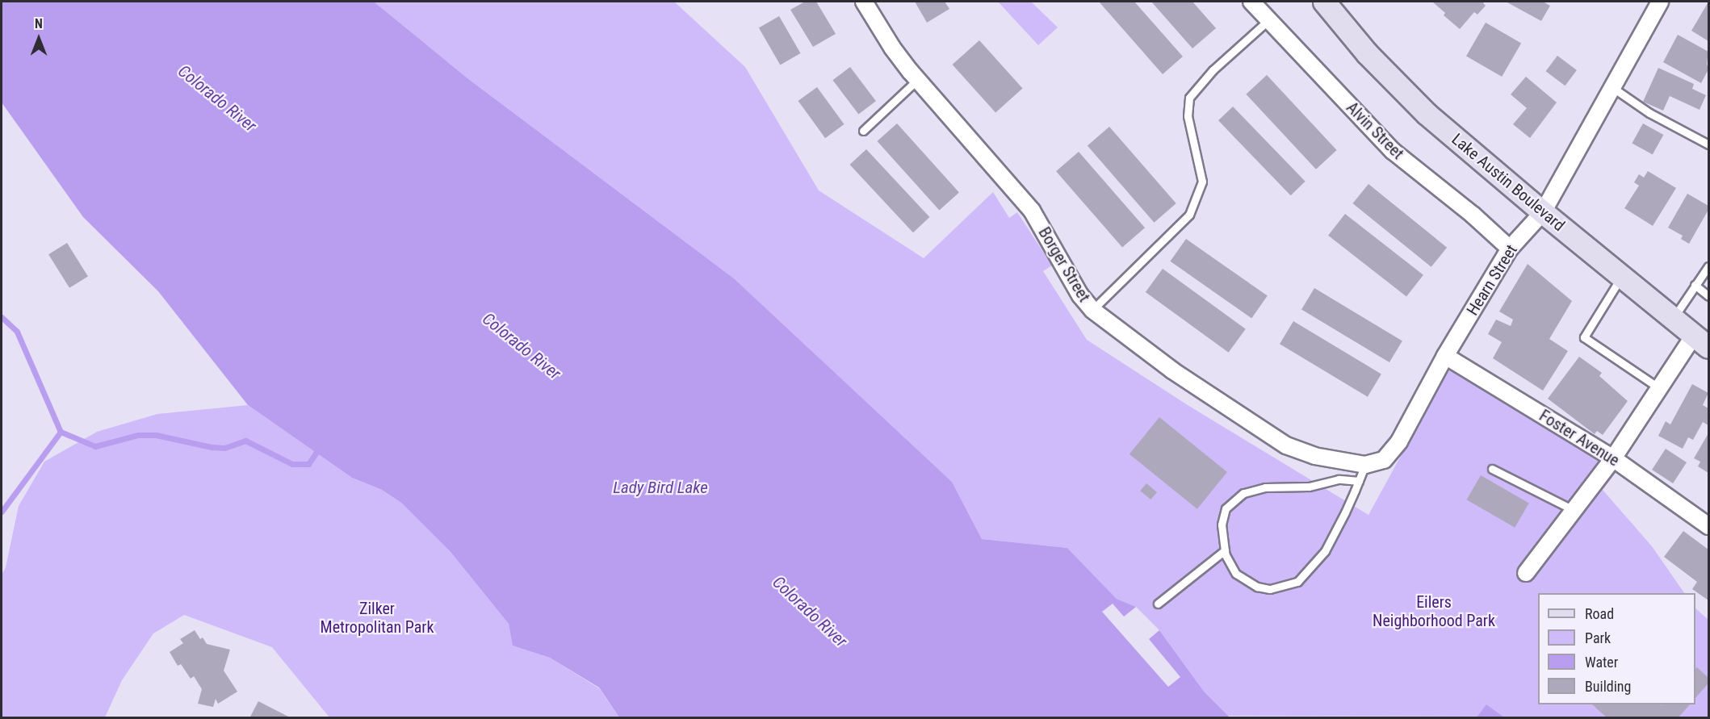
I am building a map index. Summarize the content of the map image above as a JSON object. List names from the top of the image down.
{
  "streets": {
    "main road": ["Lake Austin Boulevard"],
    "street": [
      "Alvin Street",
      "Borger Street",
      "Hearn Street",
      "Foster Avenue"
    ]
  },
  "crossings": [
    ["Alvin Street", "Hearn Street"],
    ["Lake Austin Boulevard", "Hearn Street"],
    ["Borger Street", "Hearn Street"],
    ["Hearn Street", "Foster Avenue"]
  ],
  "water": ["Colorado River", "Lady Bird Lake"],
  "parks": ["Eilers Neighborhood Park", "Zilker Metropolitan Park"],
  "legend": [
    "Road",
    "Park",
    "Water",
    "Building"
  ],
  "north": "top"
}
